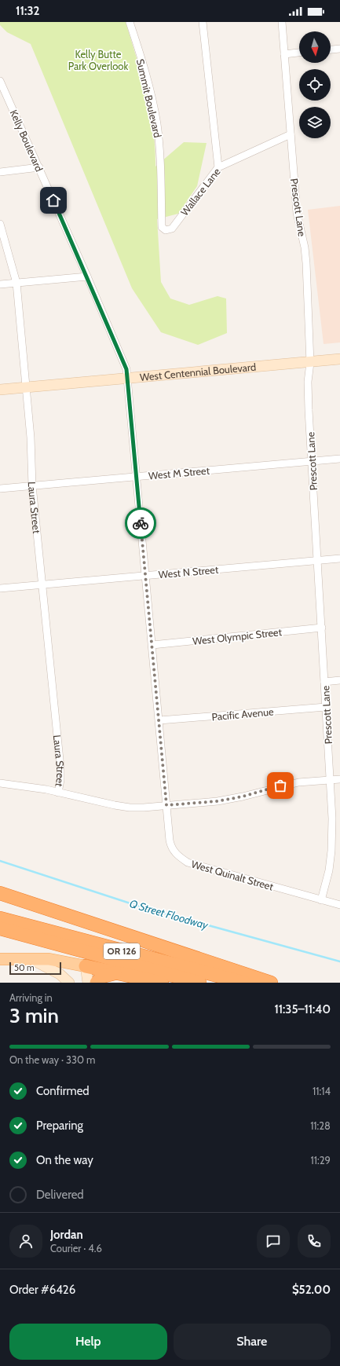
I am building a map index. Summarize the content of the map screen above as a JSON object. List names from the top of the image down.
{
  "streets": {
    "highway": ["OR 126"],
    "main road": ["West Centennial Boulevard"],
    "street": [
      "Summit Boulevard",
      "Kelly Boulevard",
      "Wallace Lane",
      "Prescott Lane",
      "West M Street",
      "Laura Street",
      "West N Street",
      "West Olympic Street",
      "Pacific Avenue",
      "West Quinalt Street"
    ]
  },
  "crossings": [
    ["Summit Boulevard", "Wallace Lane"],
    ["Kelly Boulevard", "West Centennial Boulevard"],
    ["Kelly Boulevard", "West M Street"],
    ["Kelly Boulevard", "West N Street"],
    ["Kelly Boulevard", "West Olympic Street"],
    ["Kelly Boulevard", "Pacific Avenue"],
    ["Kelly Boulevard", "West Quinalt Street"],
    ["Wallace Lane", "Prescott Lane"],
    ["Prescott Lane", "West Centennial Boulevard"],
    ["Prescott Lane", "West M Street"],
    ["Prescott Lane", "West N Street"],
    ["Prescott Lane", "West Olympic Street"],
    ["Prescott Lane", "Pacific Avenue"],
    ["Prescott Lane", "West Quinalt Street"],
    ["West Centennial Boulevard", "Laura Street"],
    ["West M Street", "Laura Street"],
    ["Laura Street", "West N Street"]
  ],
  "water": ["Q Street Floodway"],
  "parks": ["Kelly Butte Park Overlook"],
  "scale_bar": "50 m",
  "north": "bottom",
  "page": {
    "status": "11:32",
    "scale": "50 m",
    "heading": ["3 min", "Arriving in", "11:35–11:40"],
    "panel": [
      "Jordan",
      "Courier · 4.6",
      "Order #6426",
      "$52.00"
    ],
    "bar": "On the way · 330 m",
    "list": [
      ["Confirmed", "11:14"],
      ["Preparing", "11:28"],
      ["On the way", "11:29"],
      "Delivered"
    ],
    "buttons": ["Help", "Share"]
  }
}
